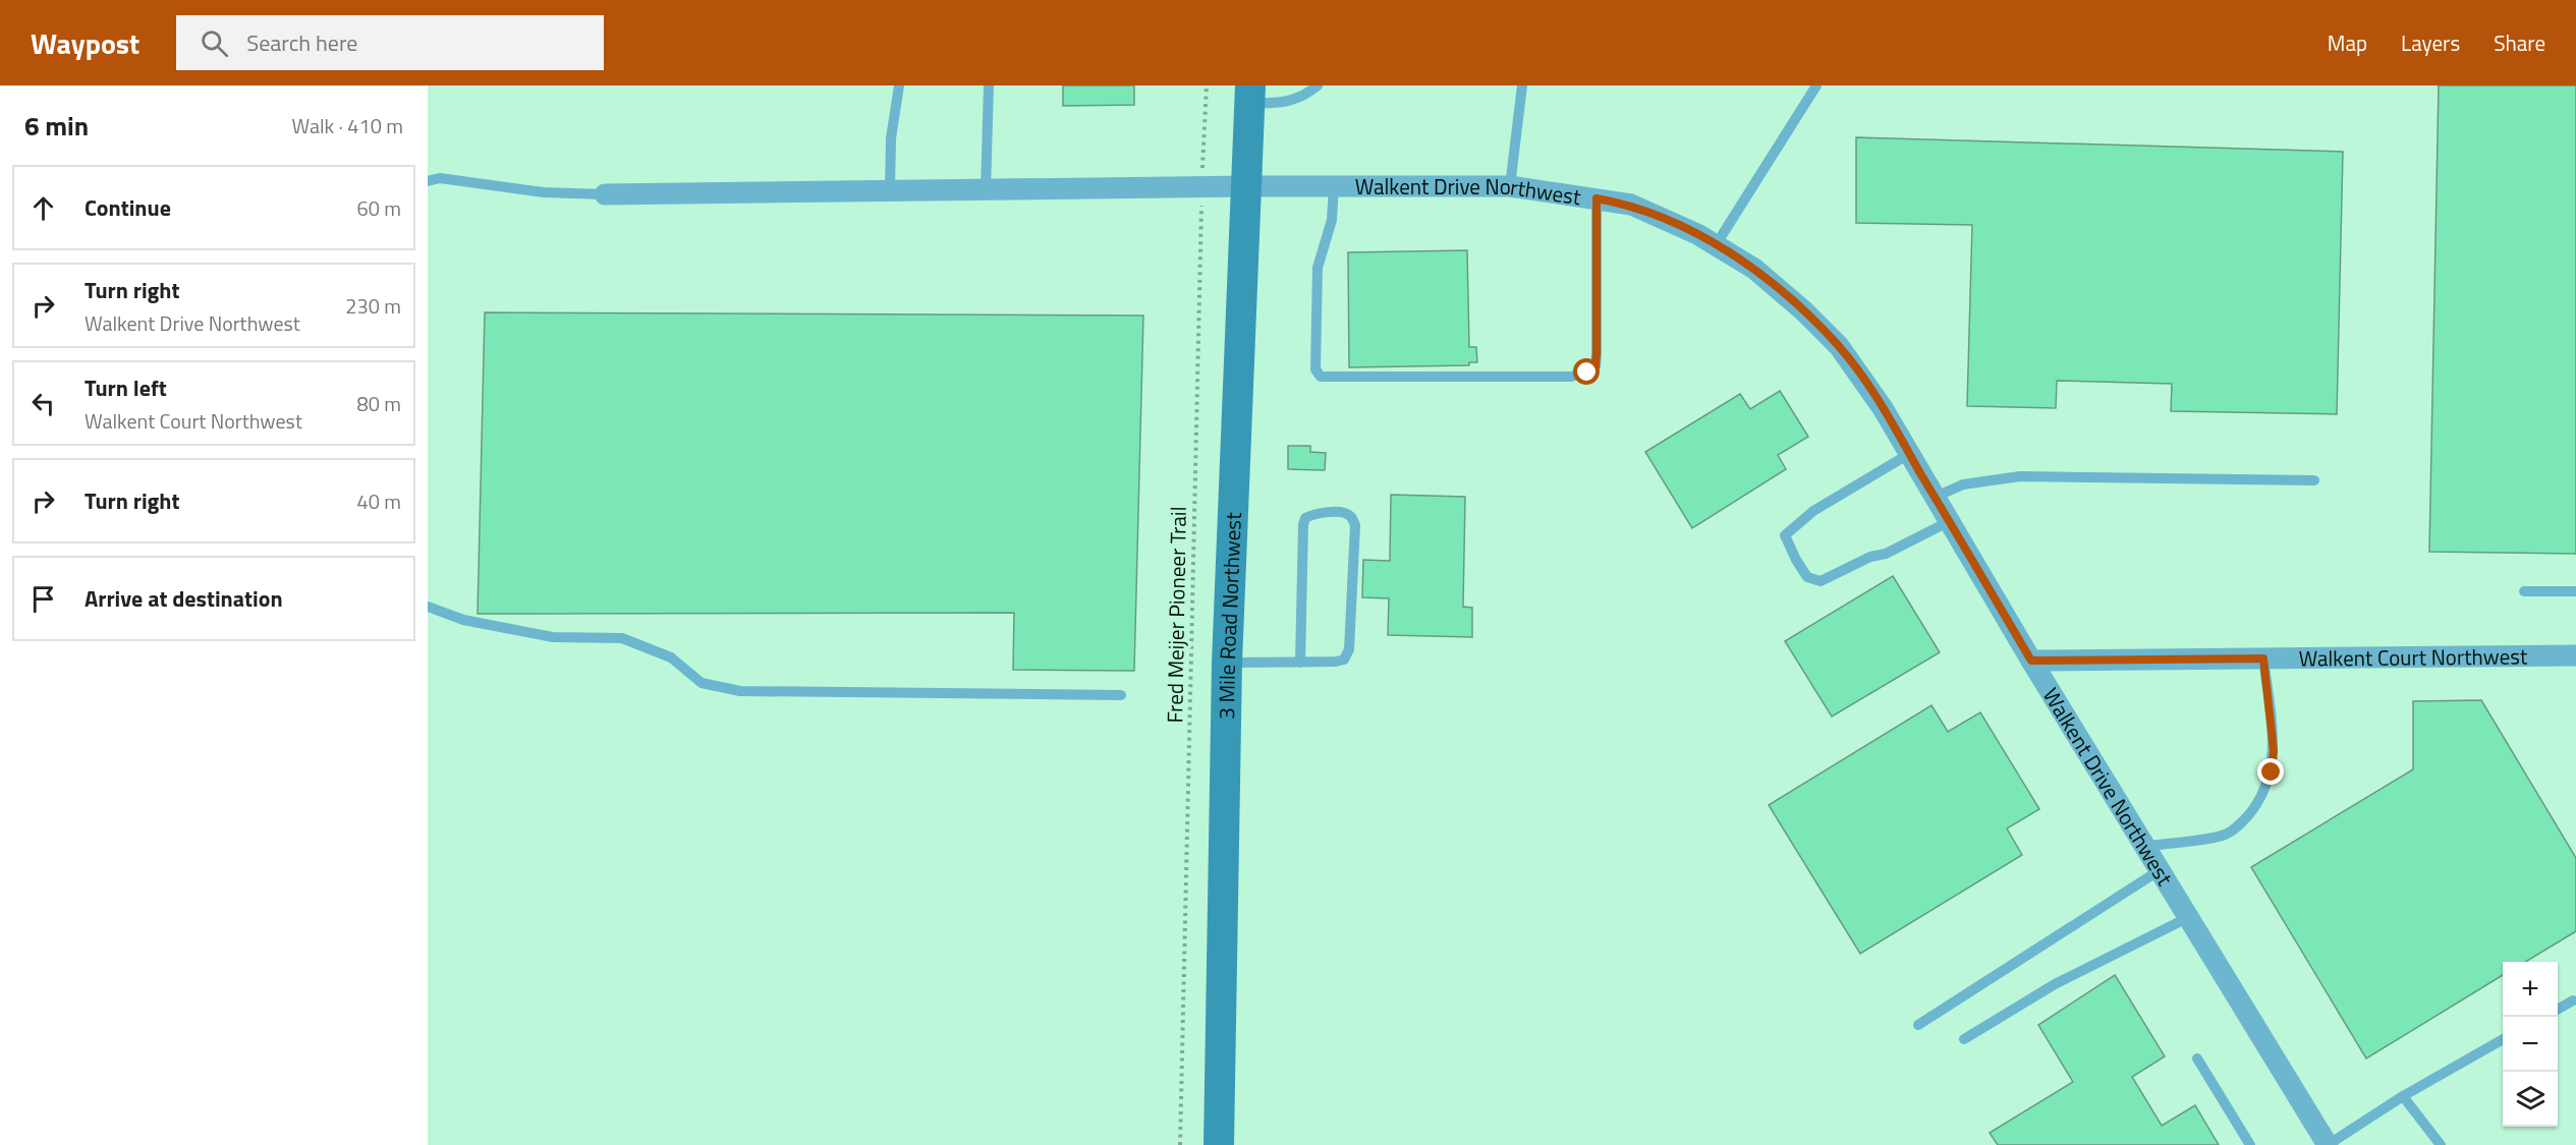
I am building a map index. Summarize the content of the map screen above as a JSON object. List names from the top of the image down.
{
  "streets": {
    "main road": ["3 Mile Road Northwest"],
    "street": ["Walkent Drive Northwest", "Walkent Court Northwest"],
    "path": ["Fred Meijer Pioneer Trail"]
  },
  "crossings": [
    ["Walkent Drive Northwest", "Fred Meijer Pioneer Trail"],
    ["Walkent Drive Northwest", "3 Mile Road Northwest"],
    ["Walkent Drive Northwest", "Walkent Court Northwest"]
  ],
  "page": {
    "header": "Waypost",
    "search": "Search here",
    "nav": ["Map", "Layers", "Share"],
    "heading": ["6 min", "Walk · 410 m"],
    "list": [
      ["Continue", "60 m"],
      ["Turn right", "Walkent Drive Northwest", "230 m"],
      ["Turn left", "Walkent Court Northwest", "80 m"],
      ["Turn right", "40 m"],
      "Arrive at destination"
    ],
    "map_buttons": ["+", "−"]
  }
}
